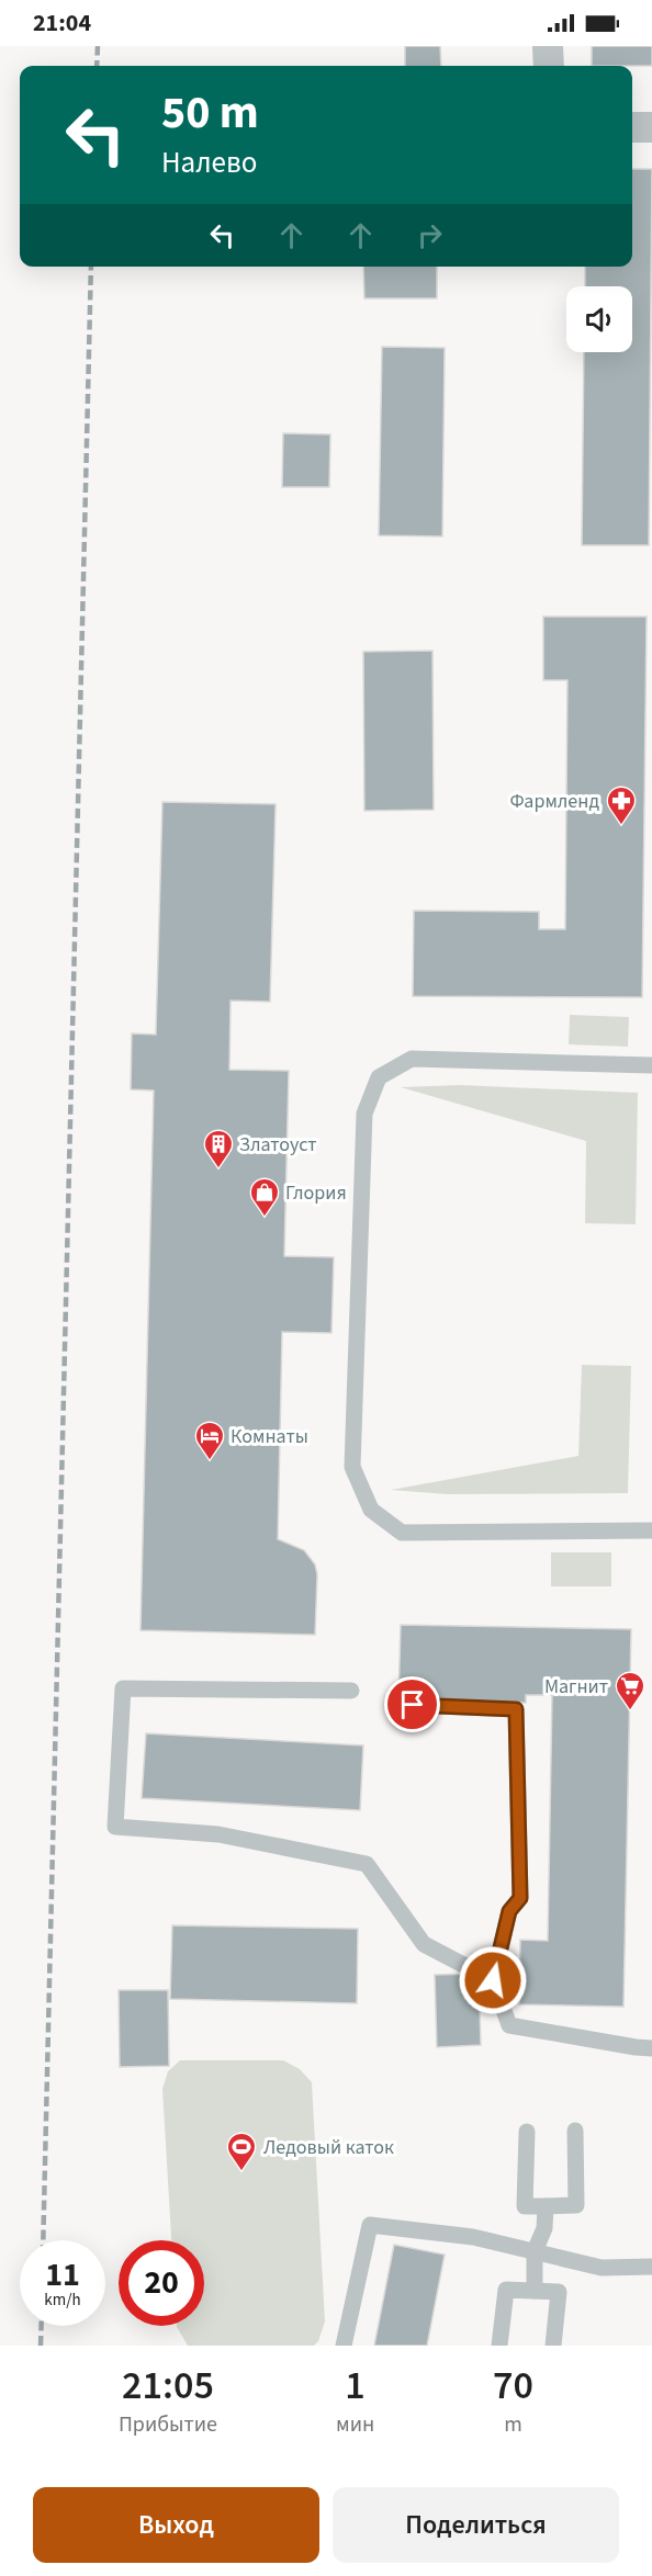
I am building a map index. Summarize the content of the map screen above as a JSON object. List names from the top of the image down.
{
  "places": {
    "pharmacy": ["Фармленд"],
    "building": ["Златоуст"],
    "shop": ["Глория"],
    "hotel": ["Комнаты"],
    "supermarket": ["Магнит"],
    "sports": ["Ледовый каток"]
  },
  "page": {
    "status": "21:04",
    "turn": ["50 m", "Налево"],
    "speed": "11 km/h",
    "limit": "20",
    "eta": [
      "21:05",
      "Прибытие",
      "1",
      "мин",
      "70",
      "m"
    ],
    "buttons": ["Выход", "Поделиться"]
  }
}
